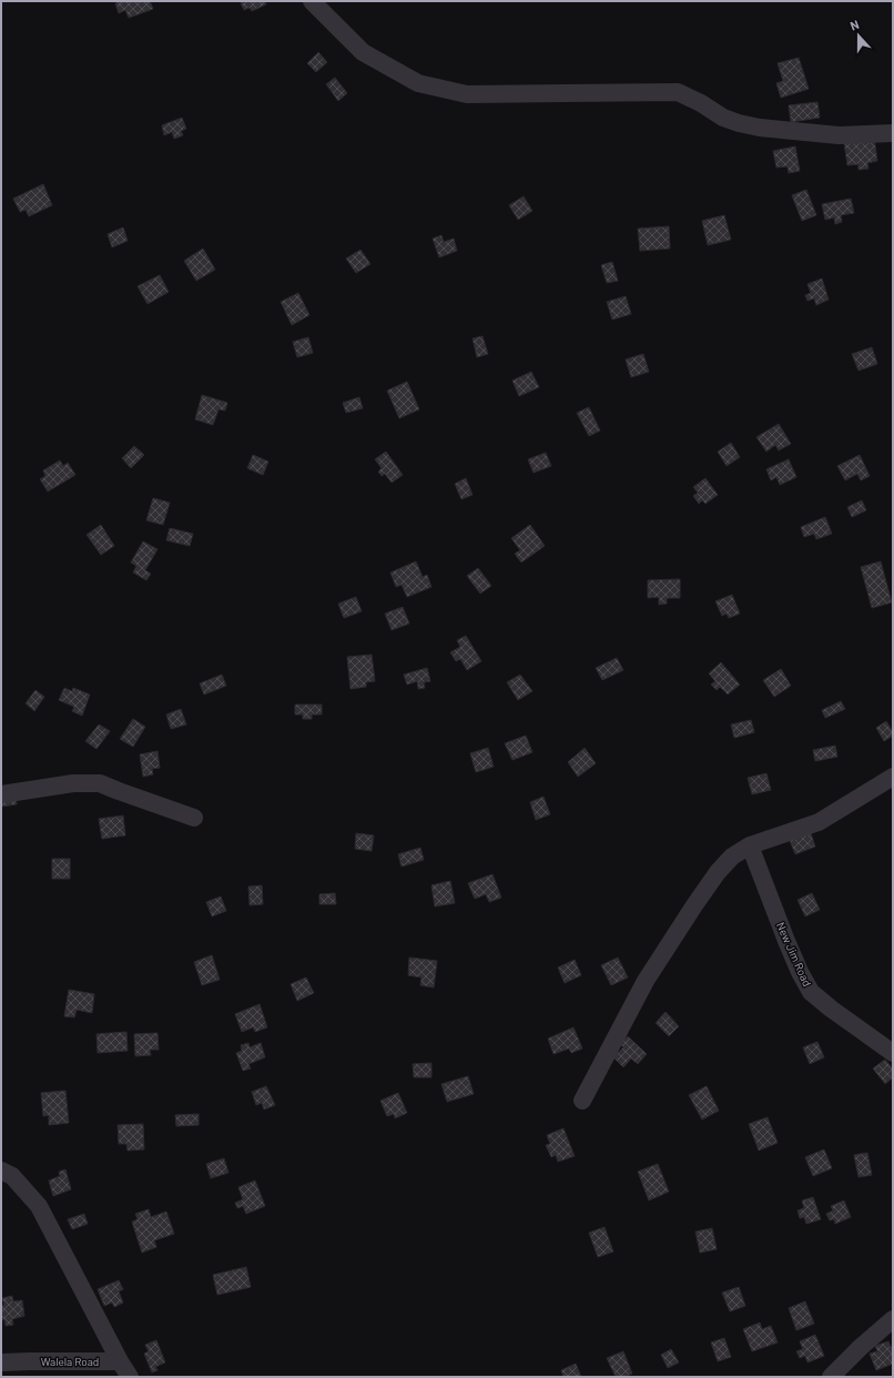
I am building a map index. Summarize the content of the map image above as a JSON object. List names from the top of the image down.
{
  "streets": {
    "street": ["New Jim Road", "Walela Road"]
  },
  "north": "top"
}
